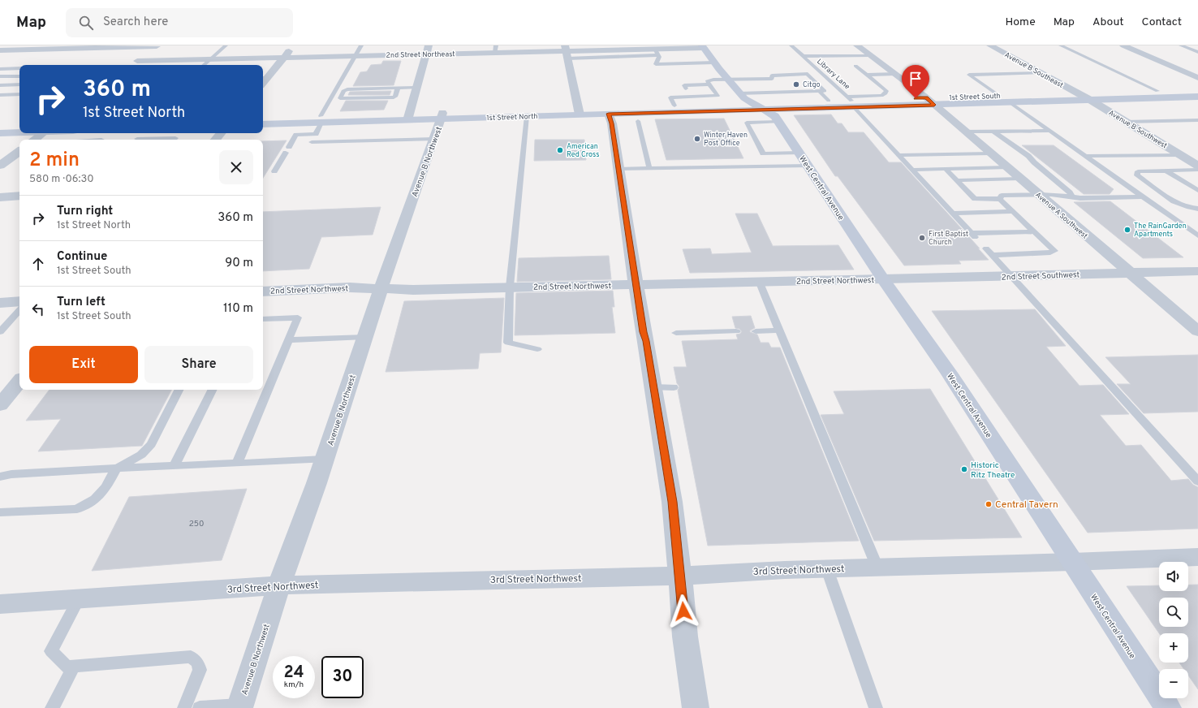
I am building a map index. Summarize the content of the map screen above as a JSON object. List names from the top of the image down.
{
  "streets": {
    "main road": ["1st Street South", "1st Street North", "West Central Avenue"],
    "street": [
      "2nd Street Northeast",
      "Avenue B Southeast",
      "Avenue B Southwest",
      "Avenue B Northwest",
      "Avenue A Southwest",
      "2nd Street Southwest",
      "2nd Street Northwest",
      "3rd Street Northwest"
    ],
    "lane": ["Library Lane"]
  },
  "crossings": [
    ["Avenue B Southeast", "1st Street South"],
    ["Avenue B Southeast", "Avenue B Southwest"],
    ["Library Lane", "1st Street South"],
    ["1st Street South", "1st Street North"],
    ["1st Street South", "Avenue B Southwest"],
    ["1st Street South", "West Central Avenue"],
    ["1st Street South", "Avenue A Southwest"],
    ["1st Street North", "Avenue B Northwest"],
    ["1st Street North", "West Central Avenue"],
    ["Avenue B Northwest", "2nd Street Northwest"],
    ["Avenue B Northwest", "3rd Street Northwest"],
    ["West Central Avenue", "2nd Street Southwest"],
    ["West Central Avenue", "2nd Street Northwest"],
    ["West Central Avenue", "3rd Street Northwest"],
    ["Avenue A Southwest", "2nd Street Southwest"],
    ["2nd Street Southwest", "2nd Street Northwest"]
  ],
  "places": [
    "Citgo",
    "Winter Haven Post Office",
    "American Red Cross",
    "The RainGarden Apartments",
    "First Baptist Church",
    "Historic Ritz Theatre",
    "Central Tavern"
  ],
  "house_numbers": ["250"],
  "page": {
    "header": "Map",
    "search": "Search here",
    "nav": [
      "Home",
      "Map",
      "About",
      "Contact"
    ],
    "turn": ["360 m", "1st Street North"],
    "heading": ["2 min", "580 m · 06:30"],
    "list": [
      {
        "name": "Turn right",
        "note": "1st Street North",
        "value": "360 m"
      },
      {
        "name": "Continue",
        "note": "1st Street South",
        "value": "90 m"
      },
      {
        "name": "Turn left",
        "note": "1st Street South",
        "value": "110 m"
      }
    ],
    "buttons": ["Exit", "Share"],
    "map_buttons": ["+", "−"],
    "speed": "24 km/h",
    "limit": "30"
  }
}
